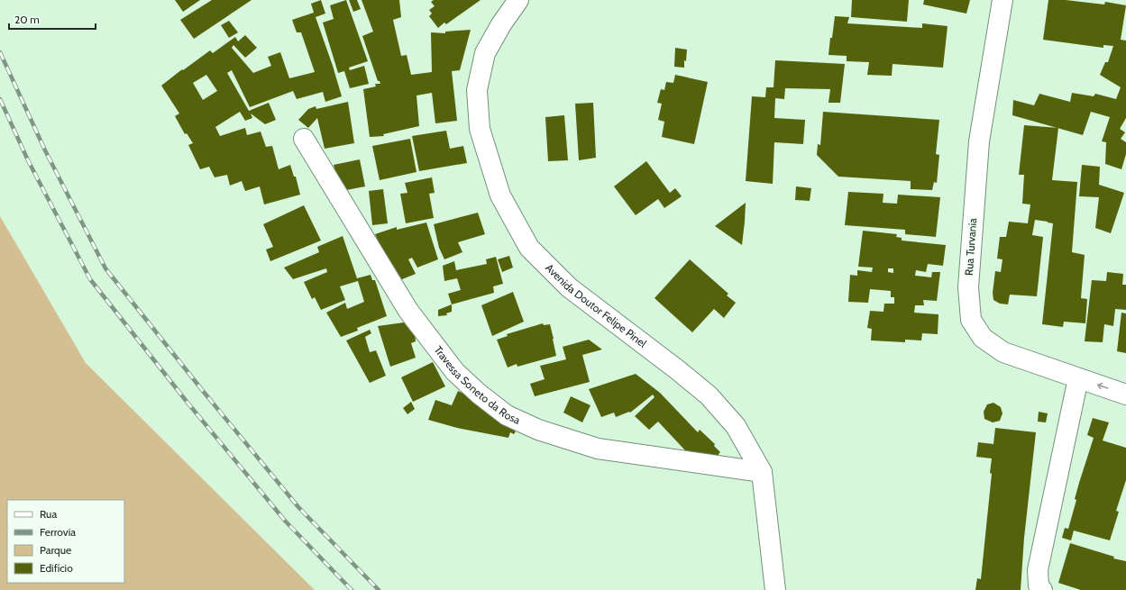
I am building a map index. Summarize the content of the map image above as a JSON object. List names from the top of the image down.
{
  "streets": {
    "street": ["Rua Turvania", "Avenida Doutor Felipe Pinel", "Travessa Soneto da Rosa"]
  },
  "crossings": [
    ["Avenida Doutor Felipe Pinel", "Travessa Soneto da Rosa"]
  ],
  "legend": [
    "Rua",
    "Ferrovia",
    "Parque",
    "Edifício"
  ],
  "scale_bar": "20 m"
}
